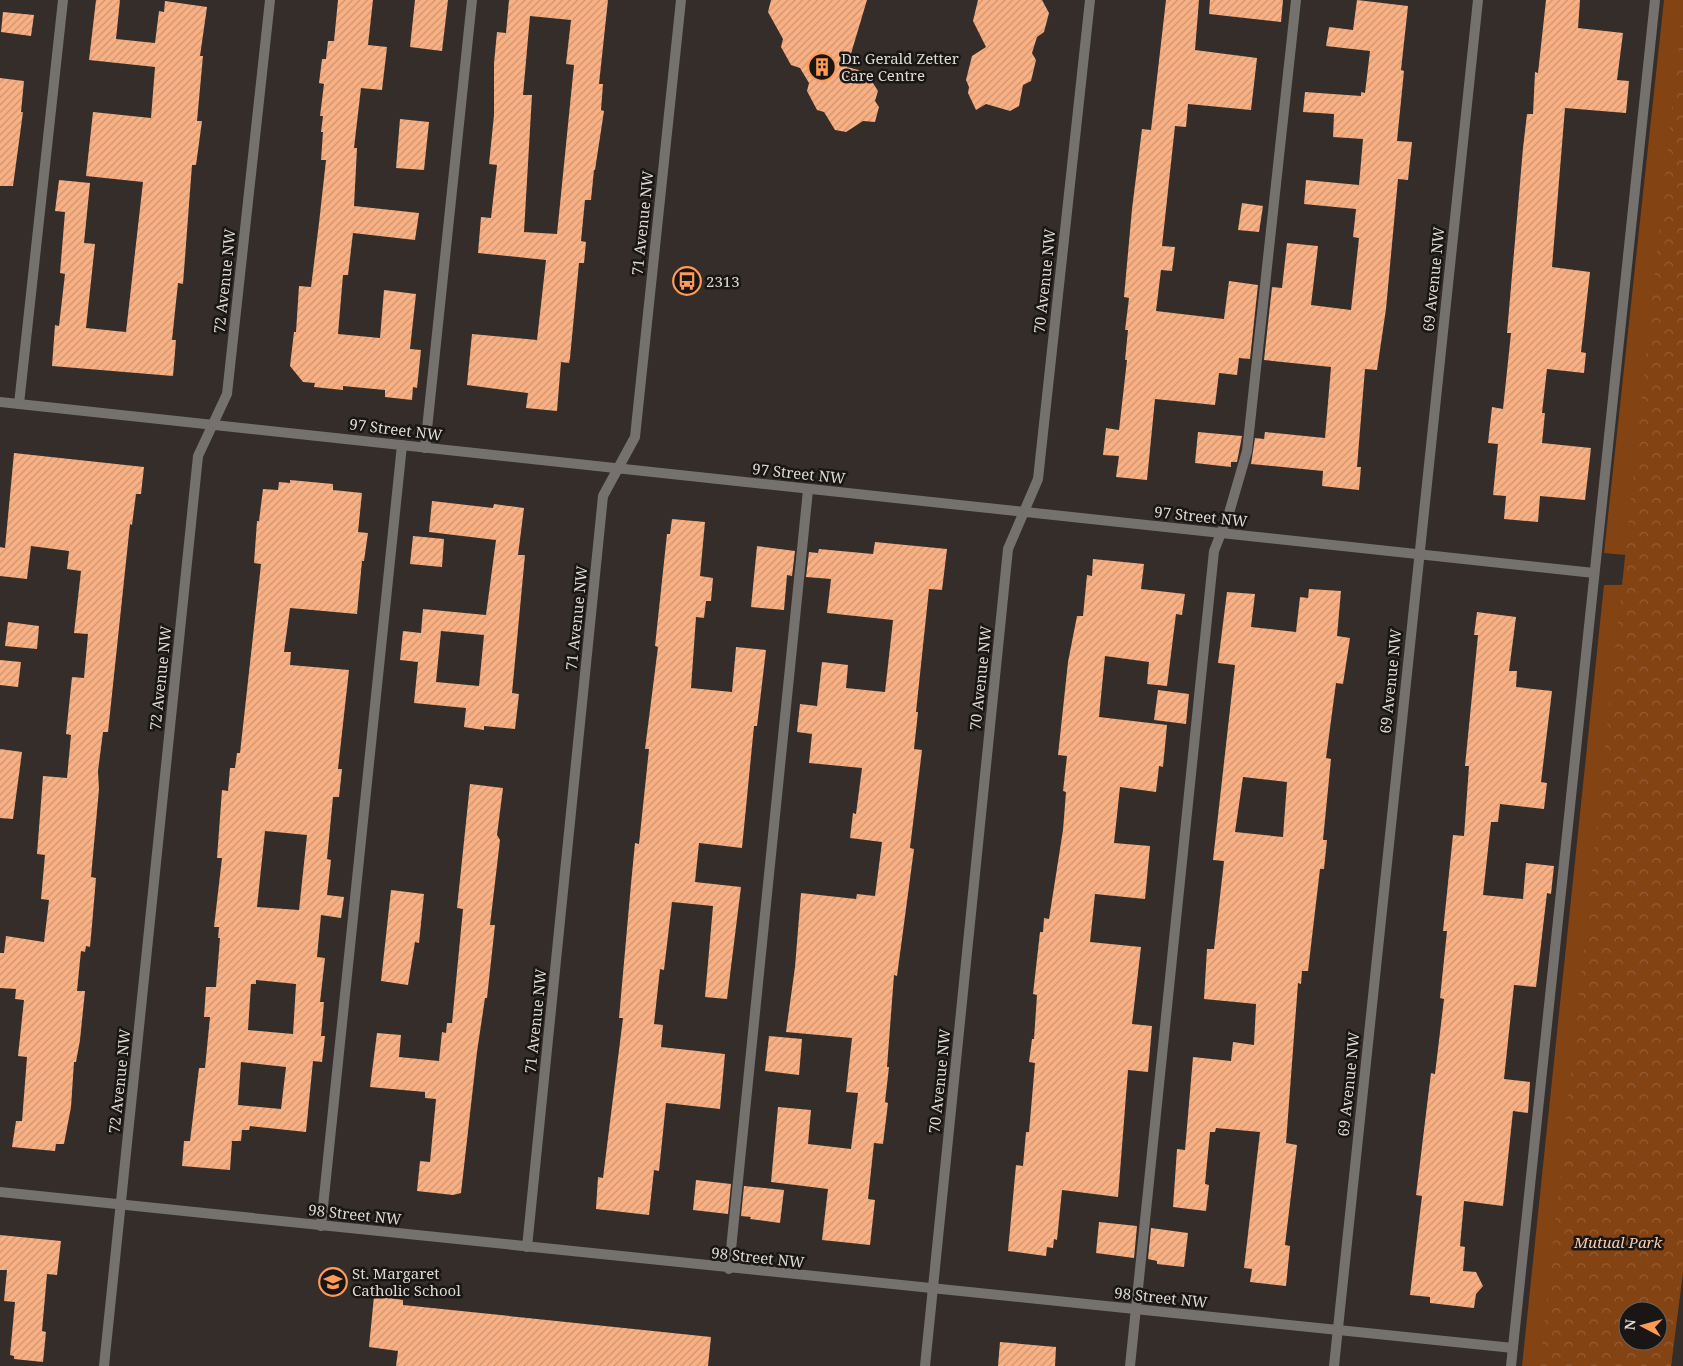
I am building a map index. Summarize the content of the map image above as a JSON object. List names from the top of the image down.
{
  "streets": {
    "street": [
      "71 Avenue NW",
      "69 Avenue NW",
      "72 Avenue NW",
      "70 Avenue NW",
      "97 Street NW",
      "98 Street NW"
    ]
  },
  "crossings": [
    ["71 Avenue NW", "97 Street NW"],
    ["71 Avenue NW", "98 Street NW"],
    ["69 Avenue NW", "97 Street NW"],
    ["69 Avenue NW", "98 Street NW"],
    ["72 Avenue NW", "97 Street NW"],
    ["72 Avenue NW", "98 Street NW"],
    ["70 Avenue NW", "97 Street NW"],
    ["70 Avenue NW", "98 Street NW"]
  ],
  "parks": ["Mutual Park"],
  "places": {
    "building": ["Dr. Gerald Zetter Care Centre"],
    "bus stop": ["2313"],
    "school or university": ["St. Margaret Catholic School"]
  },
  "north": "left"
}
